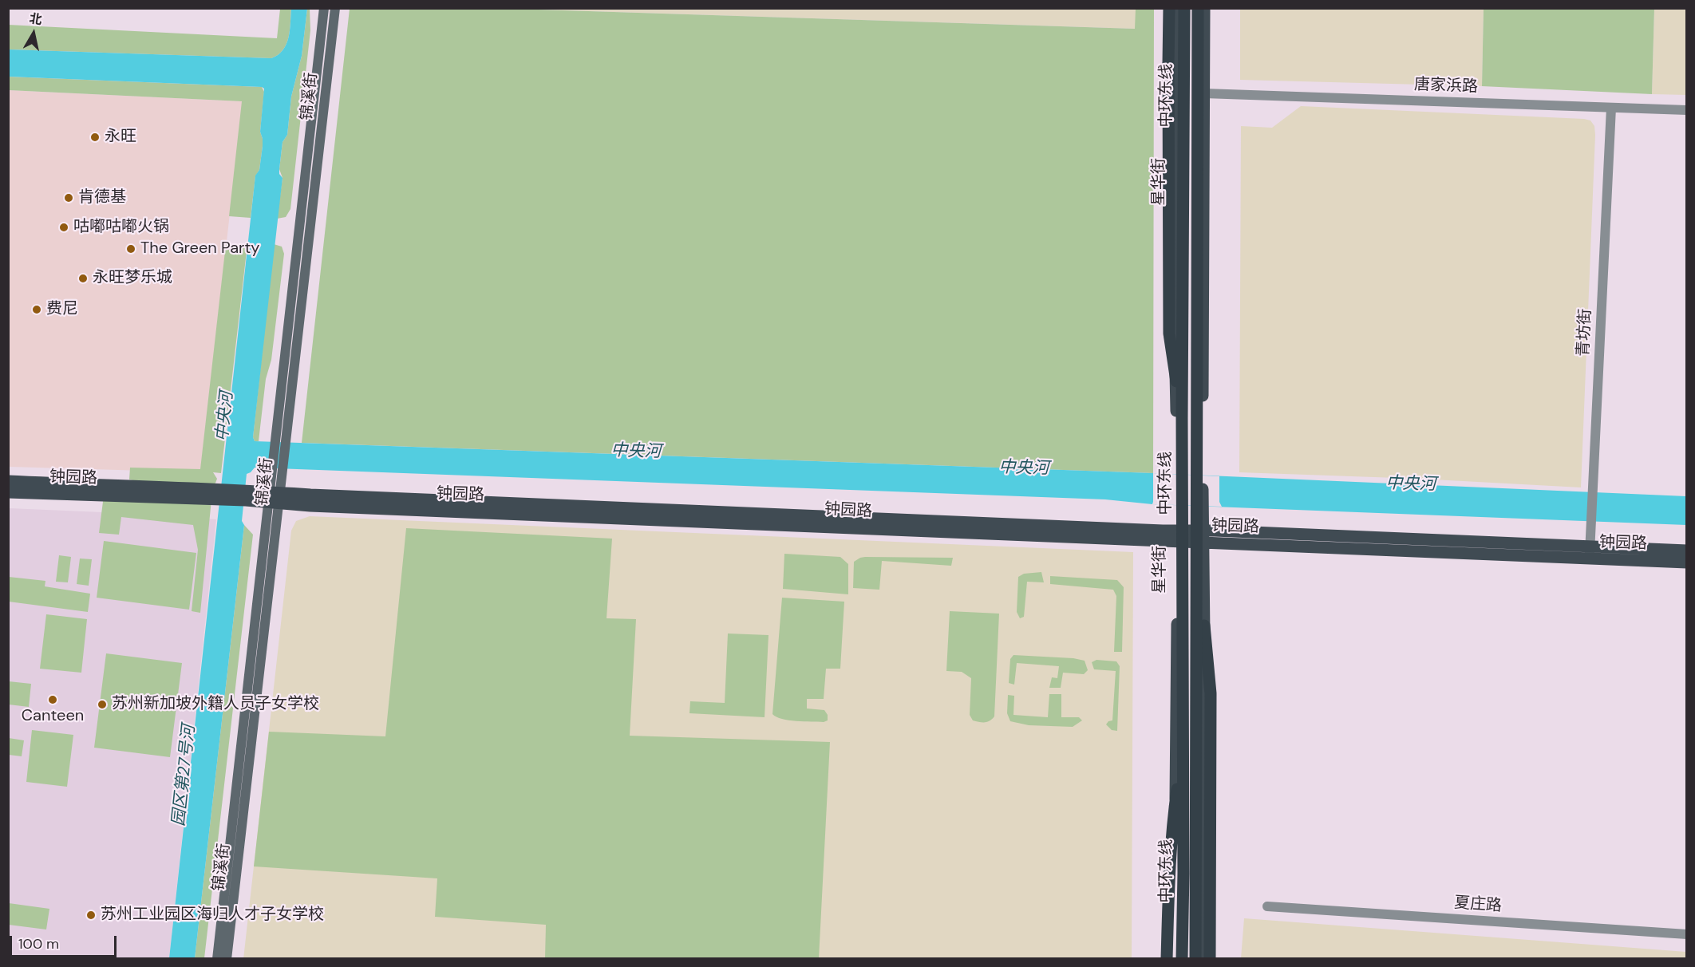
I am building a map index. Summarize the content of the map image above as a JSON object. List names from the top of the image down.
{
  "streets": {
    "highway": ["中环东线"],
    "main road": ["锦溪街", "星华街", "钟园路"],
    "street": ["唐家浜路", "青坊街", "夏庄路"]
  },
  "crossings": [
    ["唐家浜路", "青坊街"],
    ["锦溪街", "钟园路"],
    ["星华街", "钟园路"],
    ["青坊街", "钟园路"]
  ],
  "water": ["中央河", "园区第27号河"],
  "places": [
    "永旺",
    "肯德基",
    "咕嘟咕嘟火锅",
    "The Green Party",
    "永旺梦乐城",
    "费尼",
    "Canteen",
    "苏州新加坡外籍人员子女学校",
    "苏州工业园区海归人才子女学校"
  ],
  "scale_bar": "100 m",
  "north": "top"
}
